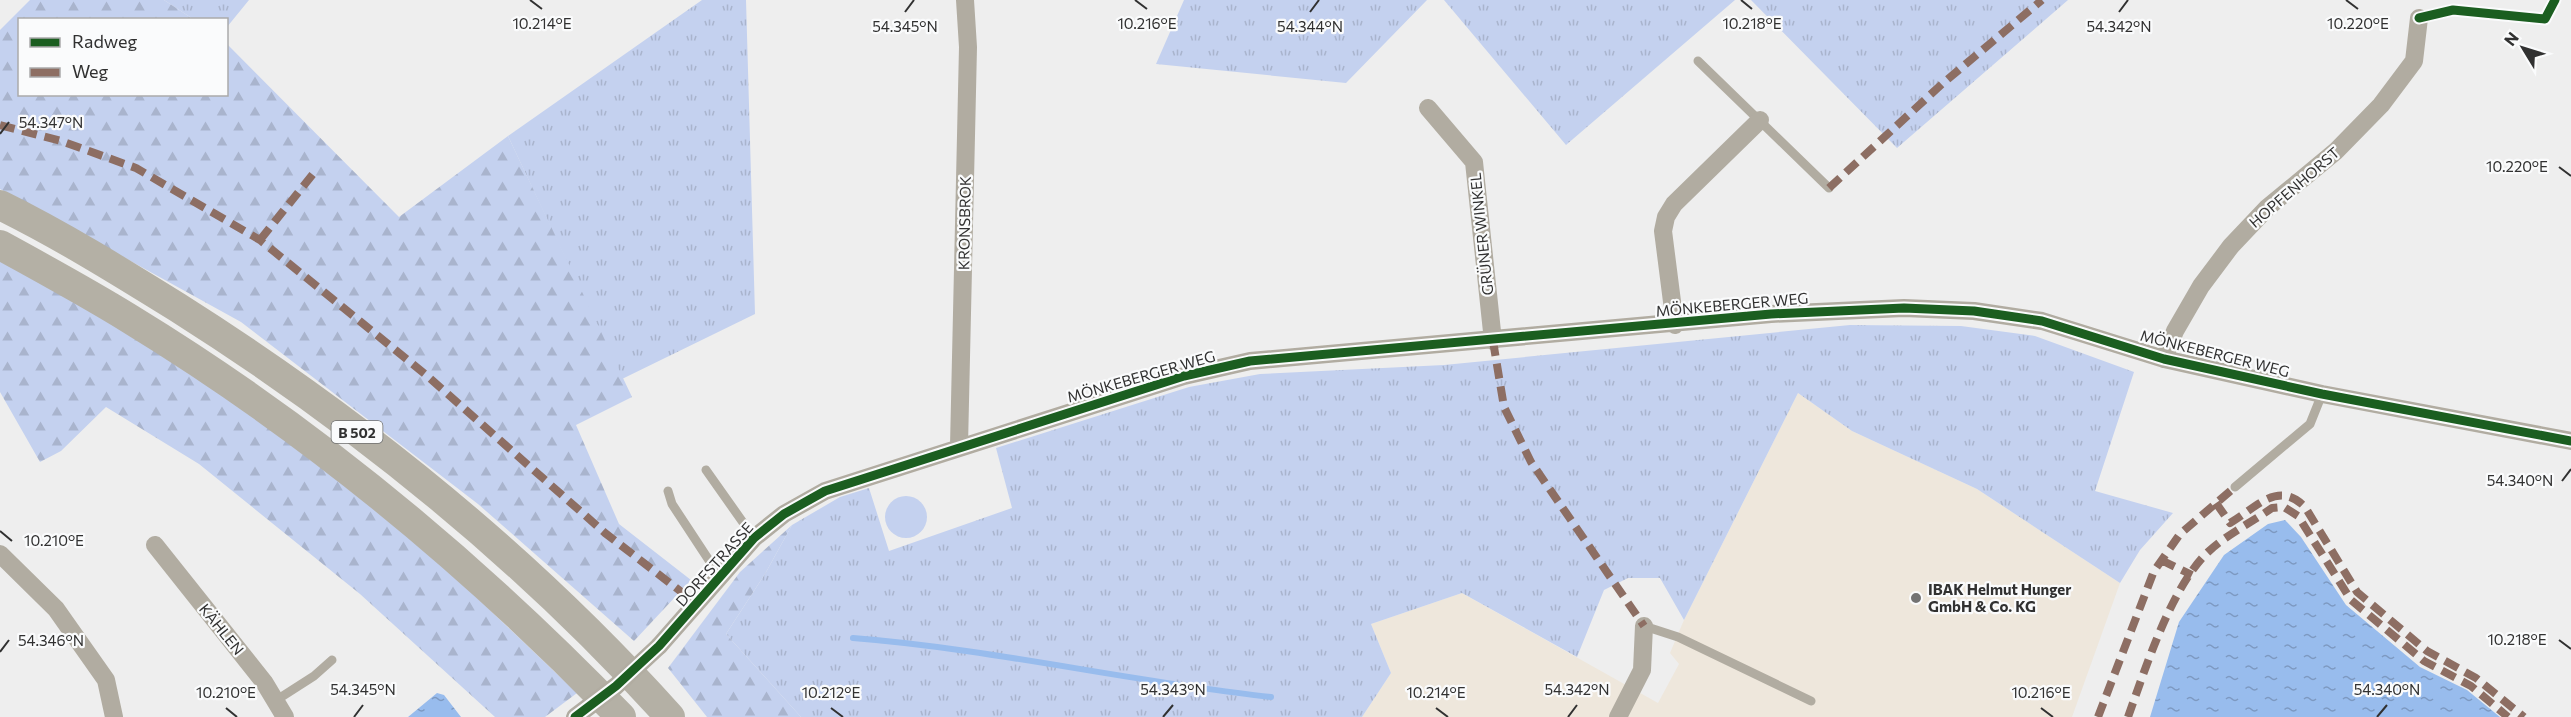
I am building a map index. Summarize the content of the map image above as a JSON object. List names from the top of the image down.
{
  "streets": {
    "highway": ["B 502"],
    "street": [
      "HOPFENHORST",
      "KRONSBROK",
      "GRÜNER WINKEL",
      "MÖNKEBERGER WEG",
      "DORFSTRASSE",
      "KÄHLEN"
    ]
  },
  "crossings": [
    ["HOPFENHORST", "MÖNKEBERGER WEG"],
    ["KRONSBROK", "MÖNKEBERGER WEG"],
    ["GRÜNER WINKEL", "MÖNKEBERGER WEG"],
    ["MÖNKEBERGER WEG", "DORFSTRASSE"]
  ],
  "places": ["IBAK Helmut Hunger GmbH & Co. KG"],
  "legend": ["Radweg", "Weg"],
  "north": "top left",
  "coordinates": [
    "10.214°E",
    "10.216°E",
    "10.218°E",
    "10.220°E",
    "54.345°N",
    "54.344°N",
    "54.342°N",
    "54.347°N",
    "54.340°N",
    "10.210°E",
    "54.346°N",
    "54.343°N",
    "10.212°E"
  ]
}
